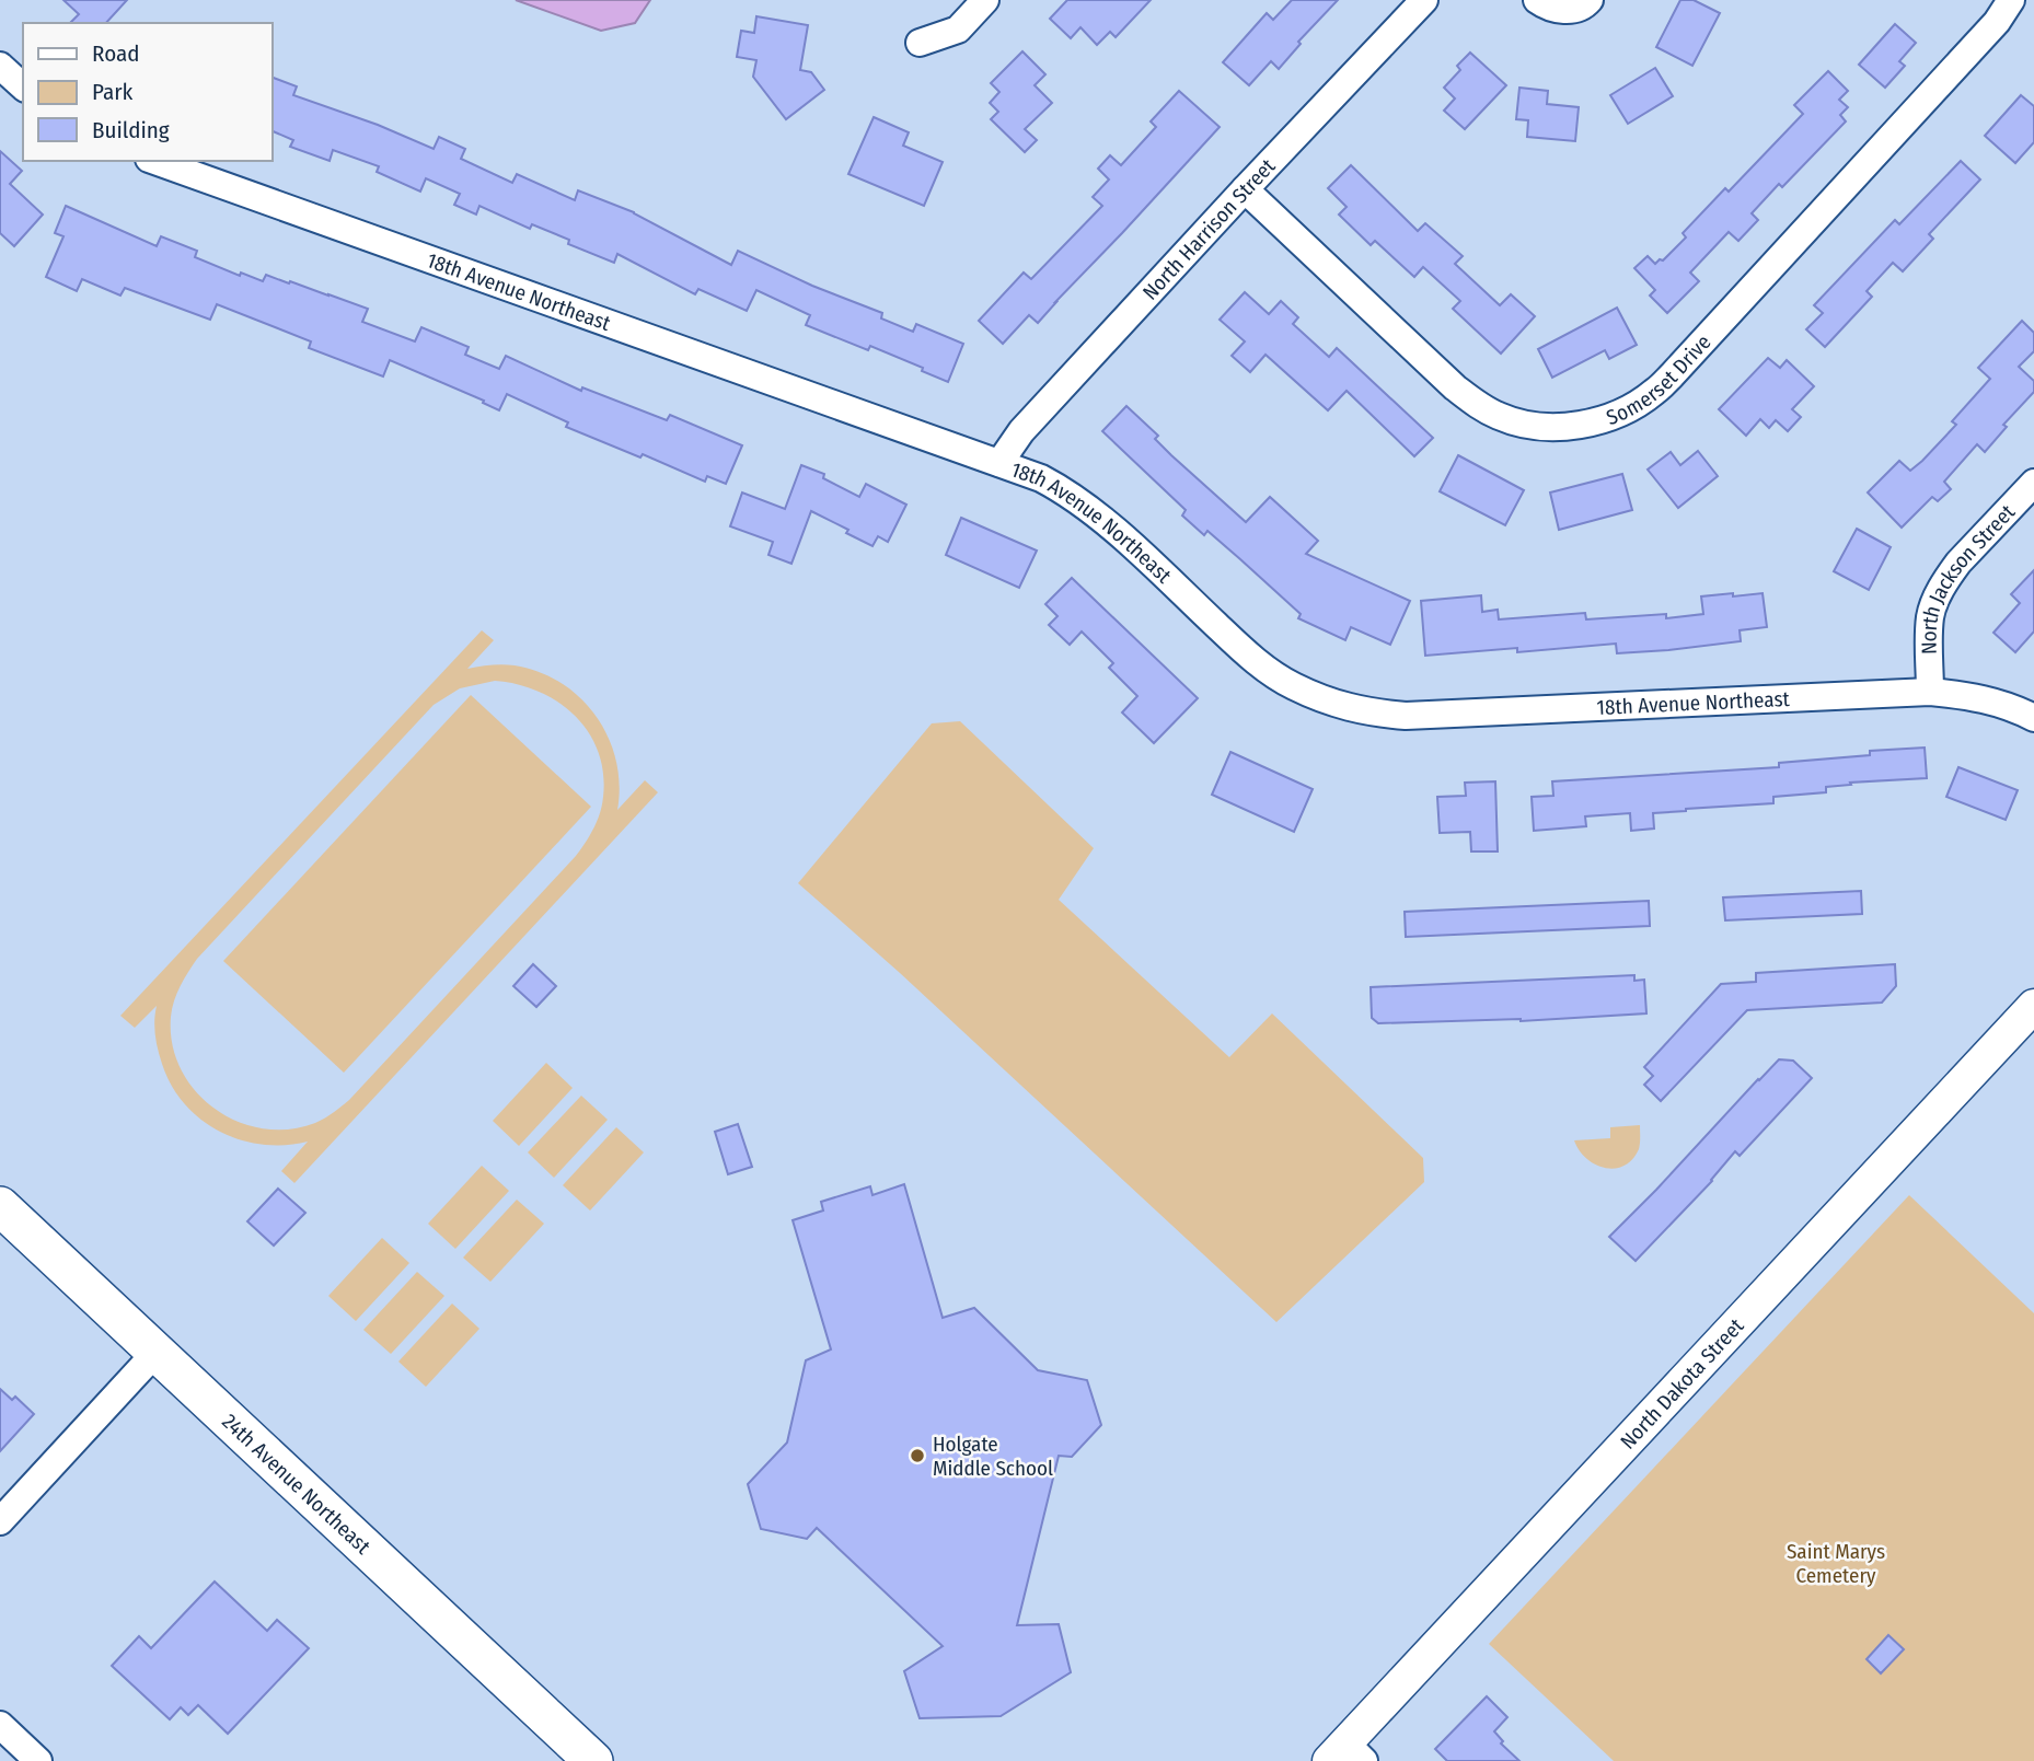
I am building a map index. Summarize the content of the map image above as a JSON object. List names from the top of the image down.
{
  "streets": {
    "main road": ["24th Avenue Northeast"],
    "street": [
      "North Harrison Street",
      "18th Avenue Northeast",
      "Somerset Drive",
      "North Jackson Street",
      "North Dakota Street"
    ]
  },
  "crossings": [
    ["North Harrison Street", "18th Avenue Northeast"],
    ["North Harrison Street", "Somerset Drive"],
    ["18th Avenue Northeast", "North Jackson Street"]
  ],
  "parks": ["Saint Marys Cemetery"],
  "places": ["Holgate Middle School"],
  "legend": ["Road", "Park", "Building"]
}
